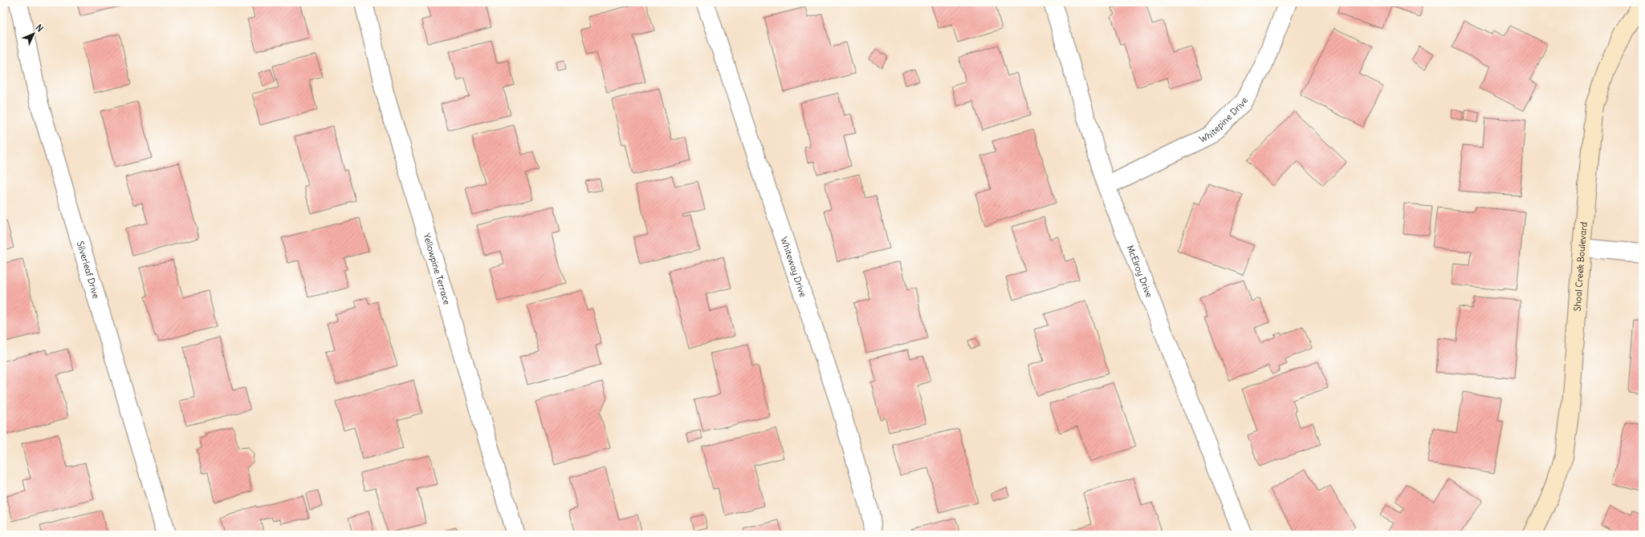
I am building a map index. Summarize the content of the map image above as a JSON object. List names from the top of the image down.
{
  "streets": {
    "street": [
      "Whitepine Drive",
      "Whiteway Drive",
      "Shoal Creek Boulevard",
      "Silverleaf Drive",
      "Yellowpine Terrace",
      "McElroy Drive"
    ]
  },
  "crossings": [
    ["Whitepine Drive", "McElroy Drive"]
  ],
  "north": "top right"
}
